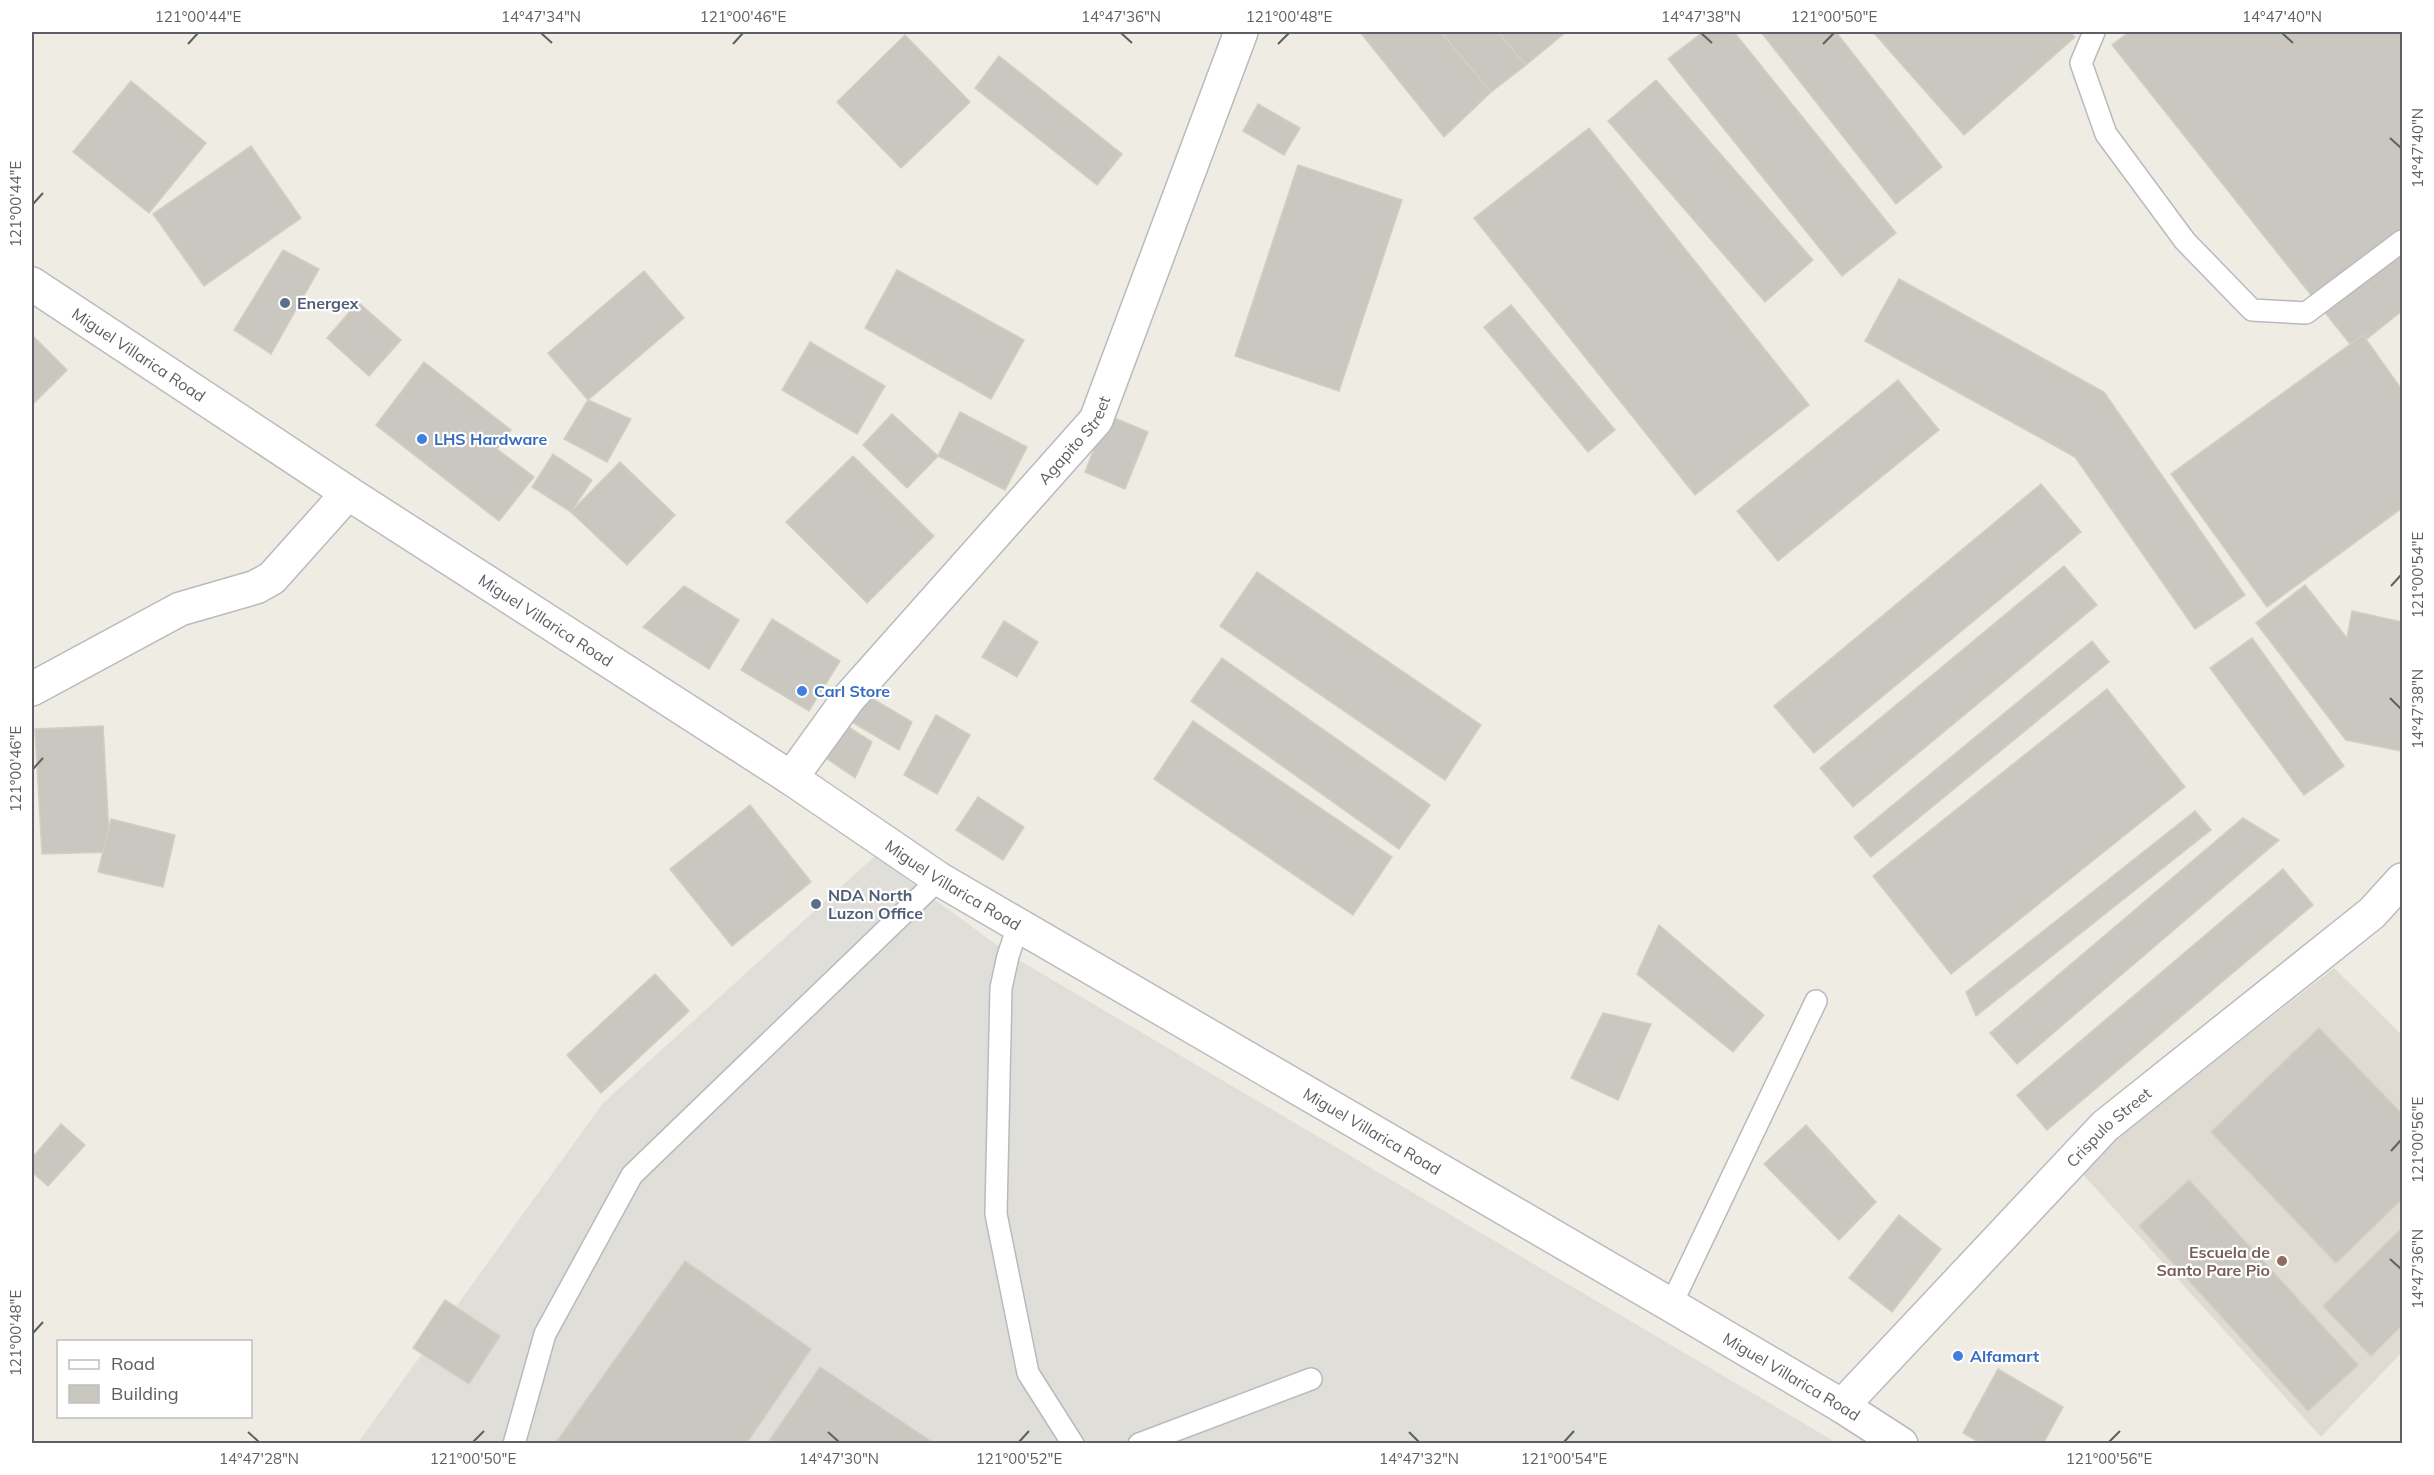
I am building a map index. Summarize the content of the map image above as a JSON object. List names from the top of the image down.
{
  "streets": {
    "main road": ["Miguel Villarica Road", "Agapito Street", "Crispulo Street"]
  },
  "crossings": [
    ["Miguel Villarica Road", "Agapito Street"],
    ["Miguel Villarica Road", "Crispulo Street"]
  ],
  "places": [
    "Energex",
    "LHS Hardware",
    "Carl Store",
    "NDA North Luzon Office",
    "Escuela de Santo Pare Pio",
    "Alfamart"
  ],
  "legend": ["Road", "Building"],
  "coordinates": [
    "121°00'44\"E",
    "14°47'34\"N",
    "121°00'46\"E",
    "14°47'36\"N",
    "121°00'48\"E",
    "14°47'38\"N",
    "121°00'50\"E",
    "14°47'40\"N",
    "121°00'54\"E",
    "121°00'56\"E",
    "14°47'28\"N",
    "14°47'30\"N",
    "121°00'52\"E",
    "14°47'32\"N"
  ]
}
